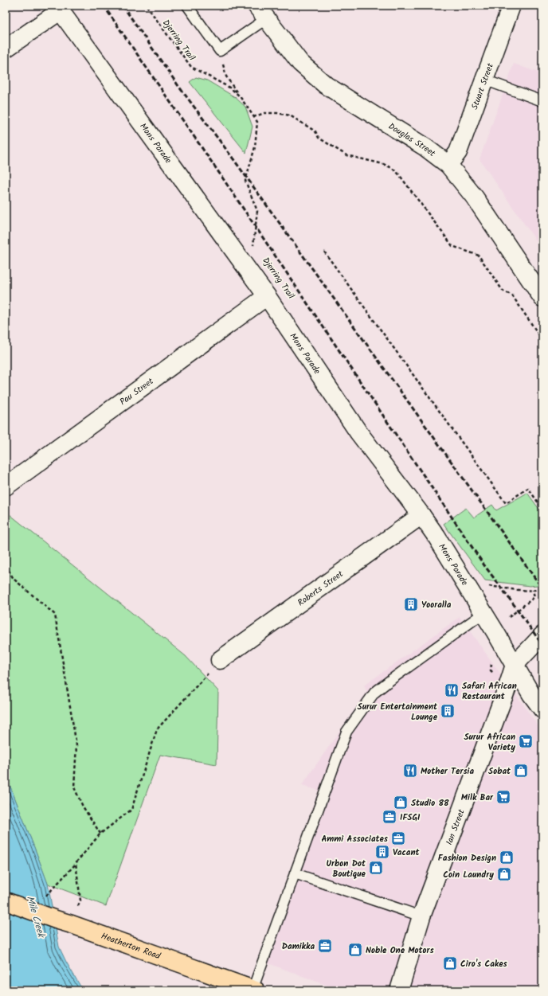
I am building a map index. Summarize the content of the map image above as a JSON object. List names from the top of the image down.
{
  "streets": {
    "main road": ["Heatherton Road"],
    "street": [
      "Stuart Street",
      "Douglas Street",
      "Mons Parade",
      "Pau Street",
      "Roberts Street",
      "Ian Street"
    ],
    "path": ["Djerring Trail"]
  },
  "crossings": [
    ["Stuart Street", "Douglas Street"],
    ["Mons Parade", "Pau Street"],
    ["Mons Parade", "Roberts Street"],
    ["Mons Parade", "Ian Street"]
  ],
  "water": ["Mile Creek"],
  "places": {
    "building": ["Yooralla", "Surur Entertainment Lounge", "Vacant"],
    "restaurant": ["Safari African Restaurant", "Mother Tersia"],
    "supermarket": ["Surur African Variety", "Milk Bar"],
    "shop": [
      "Sobat",
      "Studio 88",
      "Fashion Design",
      "Urbon Dot Boutique",
      "Coin Laundry",
      "Noble One Motors",
      "Ciro's Cakes"
    ],
    "office": ["IFSGI", "Ammi Associates", "Damikka"]
  }
}
